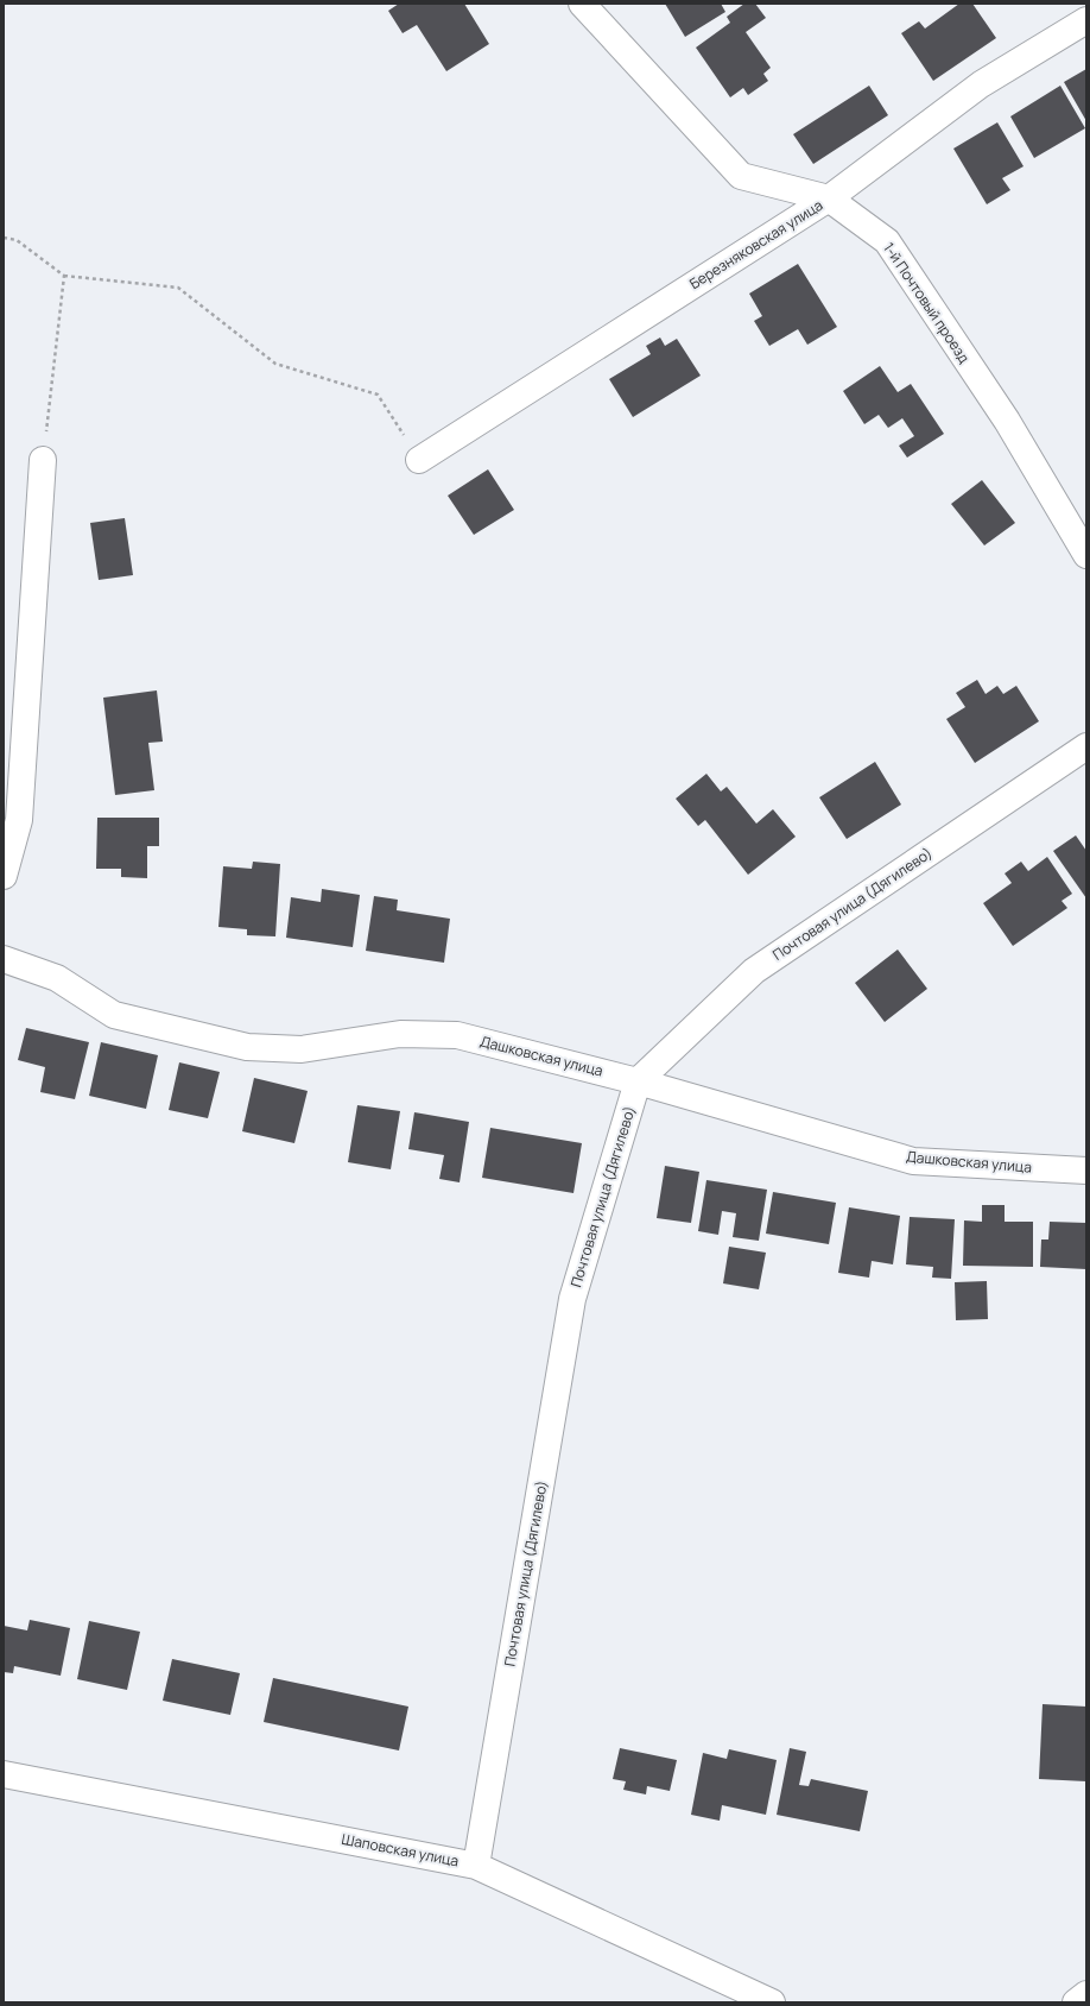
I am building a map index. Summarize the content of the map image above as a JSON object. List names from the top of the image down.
{
  "streets": {
    "street": [
      "Березняковская улица",
      "1-й Почтовый проезд",
      "Почтовая улица (Дягилево)",
      "Дашковская улица",
      "Шаповская улица"
    ]
  },
  "crossings": [
    ["Березняковская улица", "1-й Почтовый проезд"],
    ["Почтовая улица (Дягилево)", "Дашковская улица"],
    ["Почтовая улица (Дягилево)", "Шаповская улица"]
  ]
}
